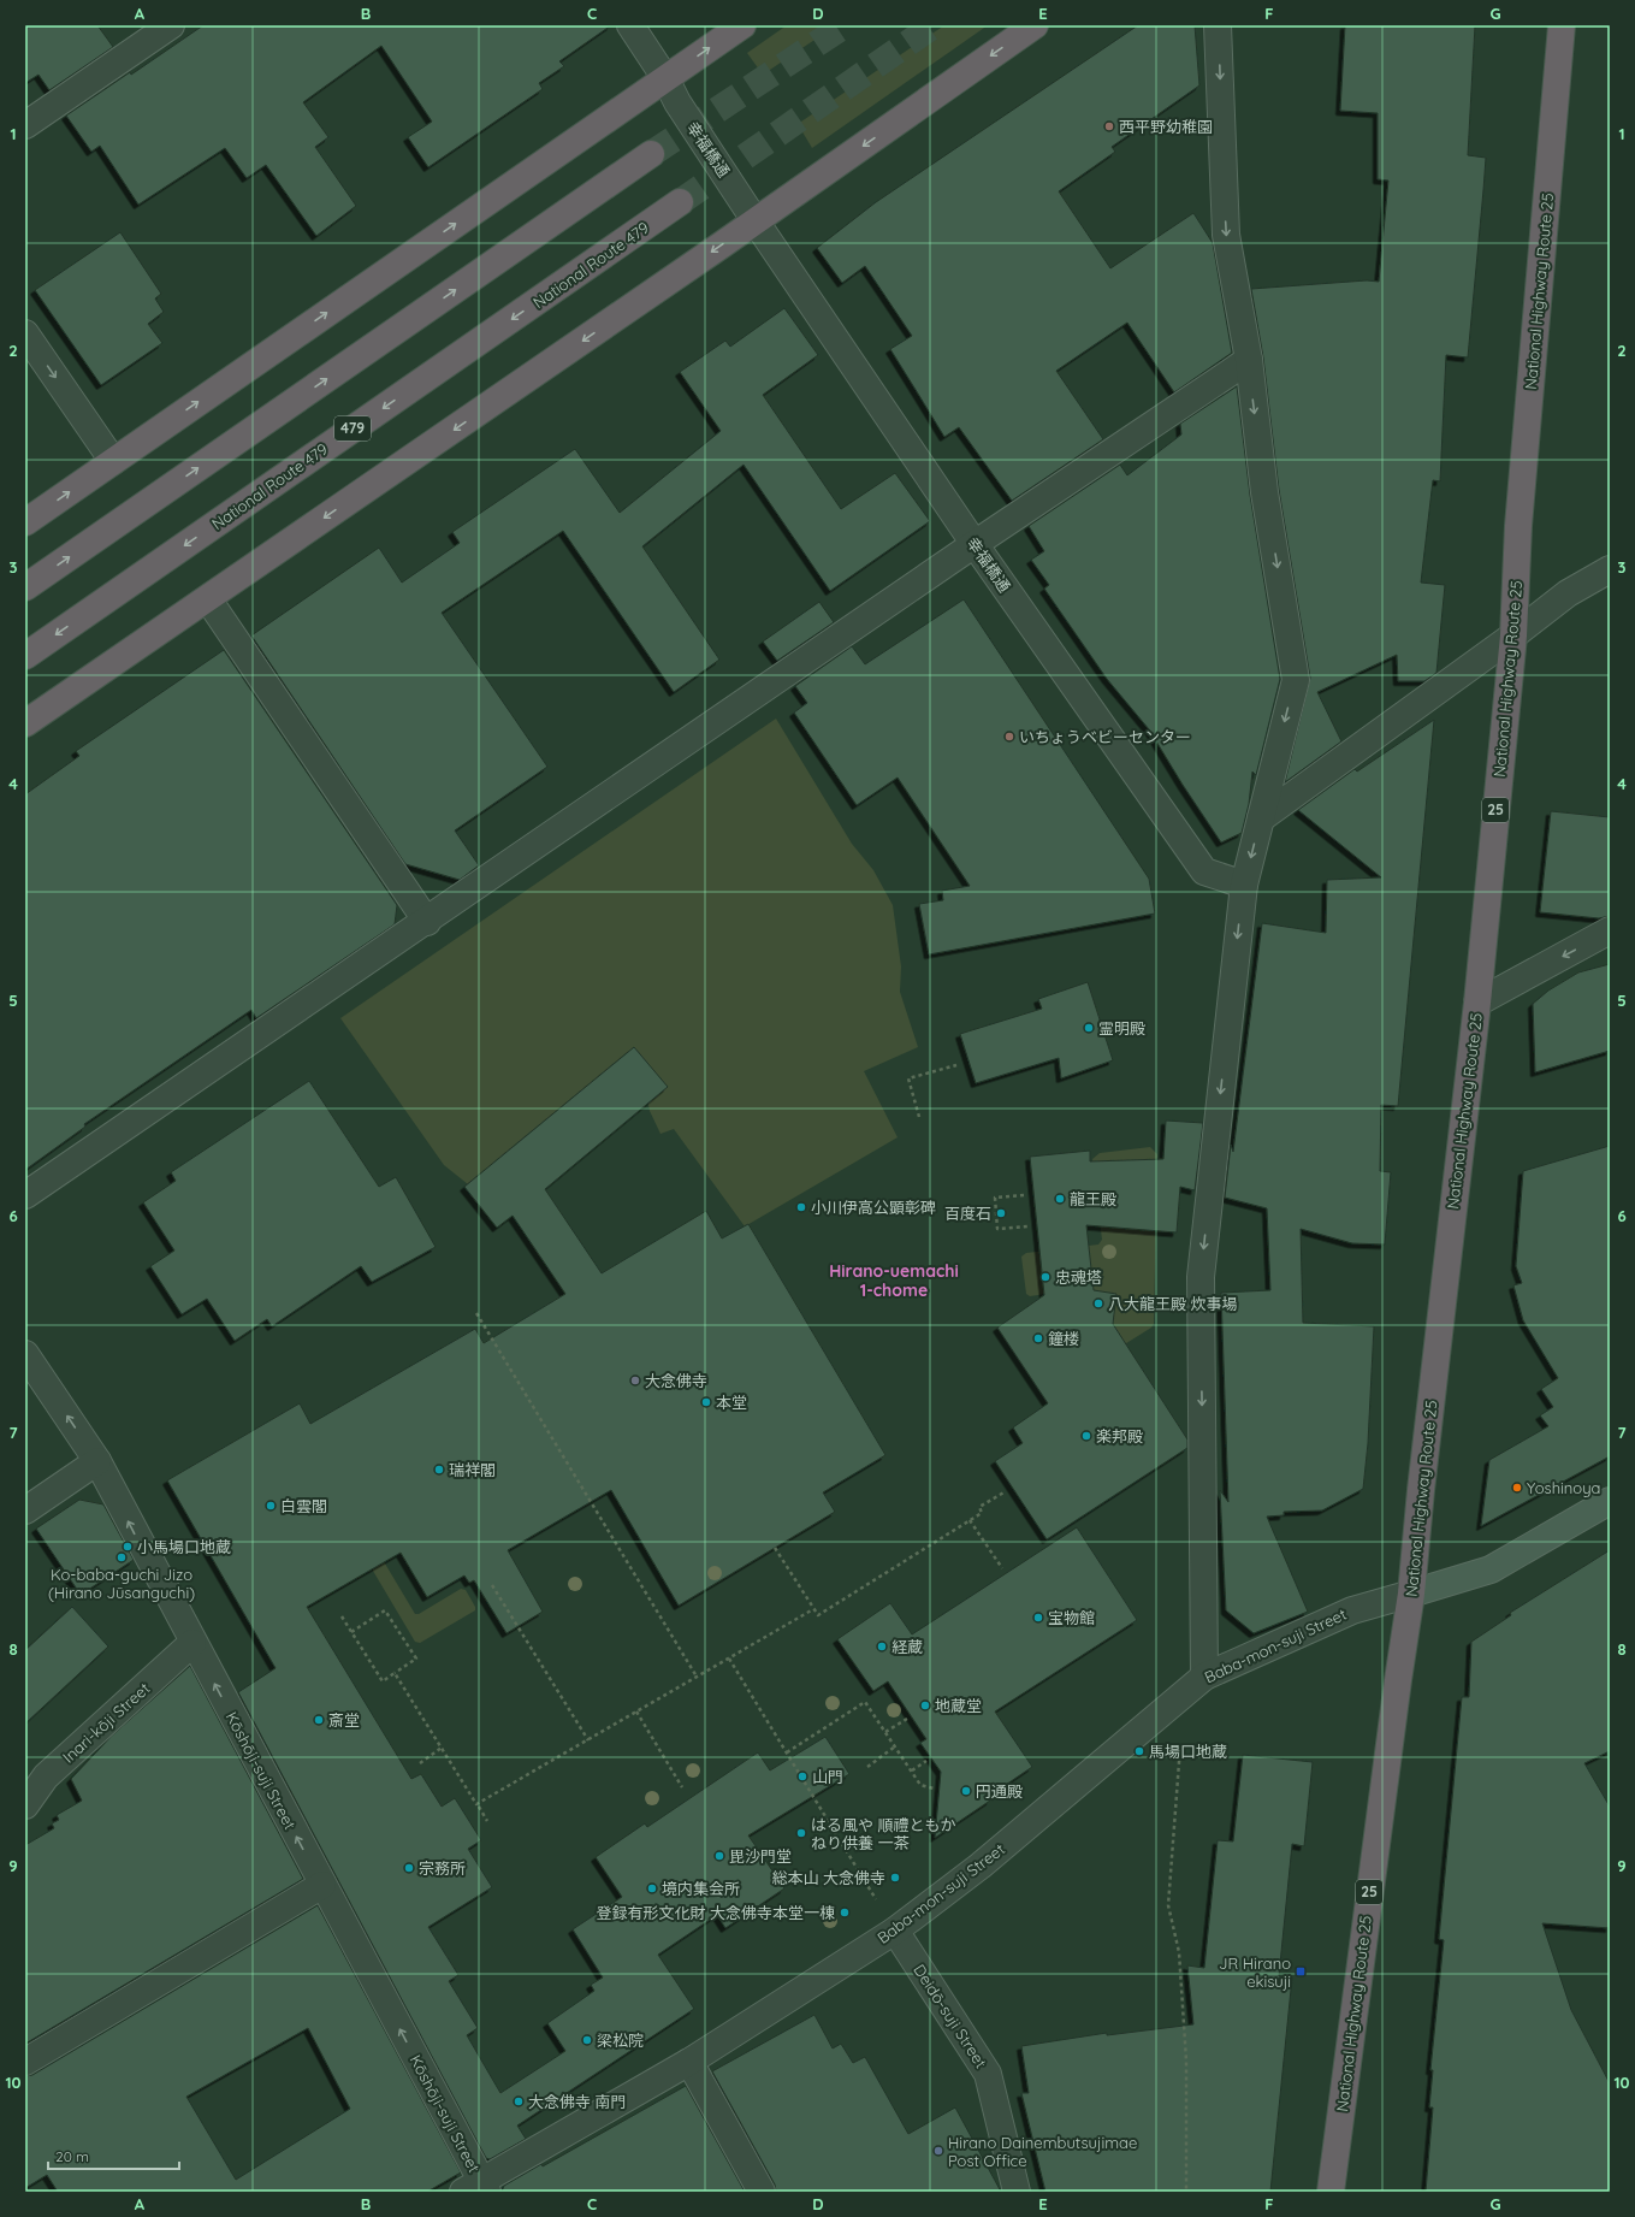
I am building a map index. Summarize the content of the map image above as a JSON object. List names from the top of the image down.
{
  "streets": {
    "highway": [
      "National Route 479",
      "National Highway Route 25",
      "479",
      "25"
    ],
    "street": [
      "幸福橋通",
      "Baba-mon-suji Street",
      "Inari-kōji Street",
      "Kōshōji-suji Street",
      "Deidō-suji Street"
    ]
  },
  "crossings": [
    ["National Highway Route 25", "Baba-mon-suji Street"],
    ["Baba-mon-suji Street", "Kōshōji-suji Street"],
    ["Baba-mon-suji Street", "Deidō-suji Street"],
    ["Inari-kōji Street", "Kōshōji-suji Street"]
  ],
  "one_way": ["Kōshōji-suji Street"],
  "districts": ["Hirano-uemachi 1-chome"],
  "places": {
    "other": [
      "西平野幼稚園",
      "いちょうベビーセンター",
      "霊明殿",
      "龍王殿",
      "小川伊高公顕彰碑",
      "百度石",
      "忠魂塔",
      "八大龍王殿 炊事場",
      "鐘楼",
      "大念佛寺",
      "本堂",
      "楽邦殿",
      "瑞祥閣",
      "Yoshinoya",
      "白雲閣",
      "小馬場口地蔵",
      "Ko-baba-guchi Jizo (Hirano Jūsanguchi)",
      "宝物館",
      "経蔵",
      "地蔵堂",
      "斎堂",
      "馬場口地蔵",
      "山門",
      "円通殿",
      "はる風や 順禮ともか ねり供養 一茶",
      "毘沙門堂",
      "宗務所",
      "総本山 大念佛寺",
      "境内集会所",
      "登録有形文化財 大念佛寺本堂一棟",
      "梁松院",
      "大念佛寺 南門",
      "Hirano Dainembutsujimae Post Office"
    ],
    "transit": ["JR Hirano ekisuji"]
  },
  "scale_bar": "20 m",
  "grid": {
    "columns": [
      "A",
      "B",
      "C",
      "D",
      "E",
      "F",
      "G"
    ],
    "rows": [
      "1",
      "2",
      "3",
      "4",
      "5",
      "6",
      "7",
      "8",
      "9",
      "10"
    ]
  }
}
